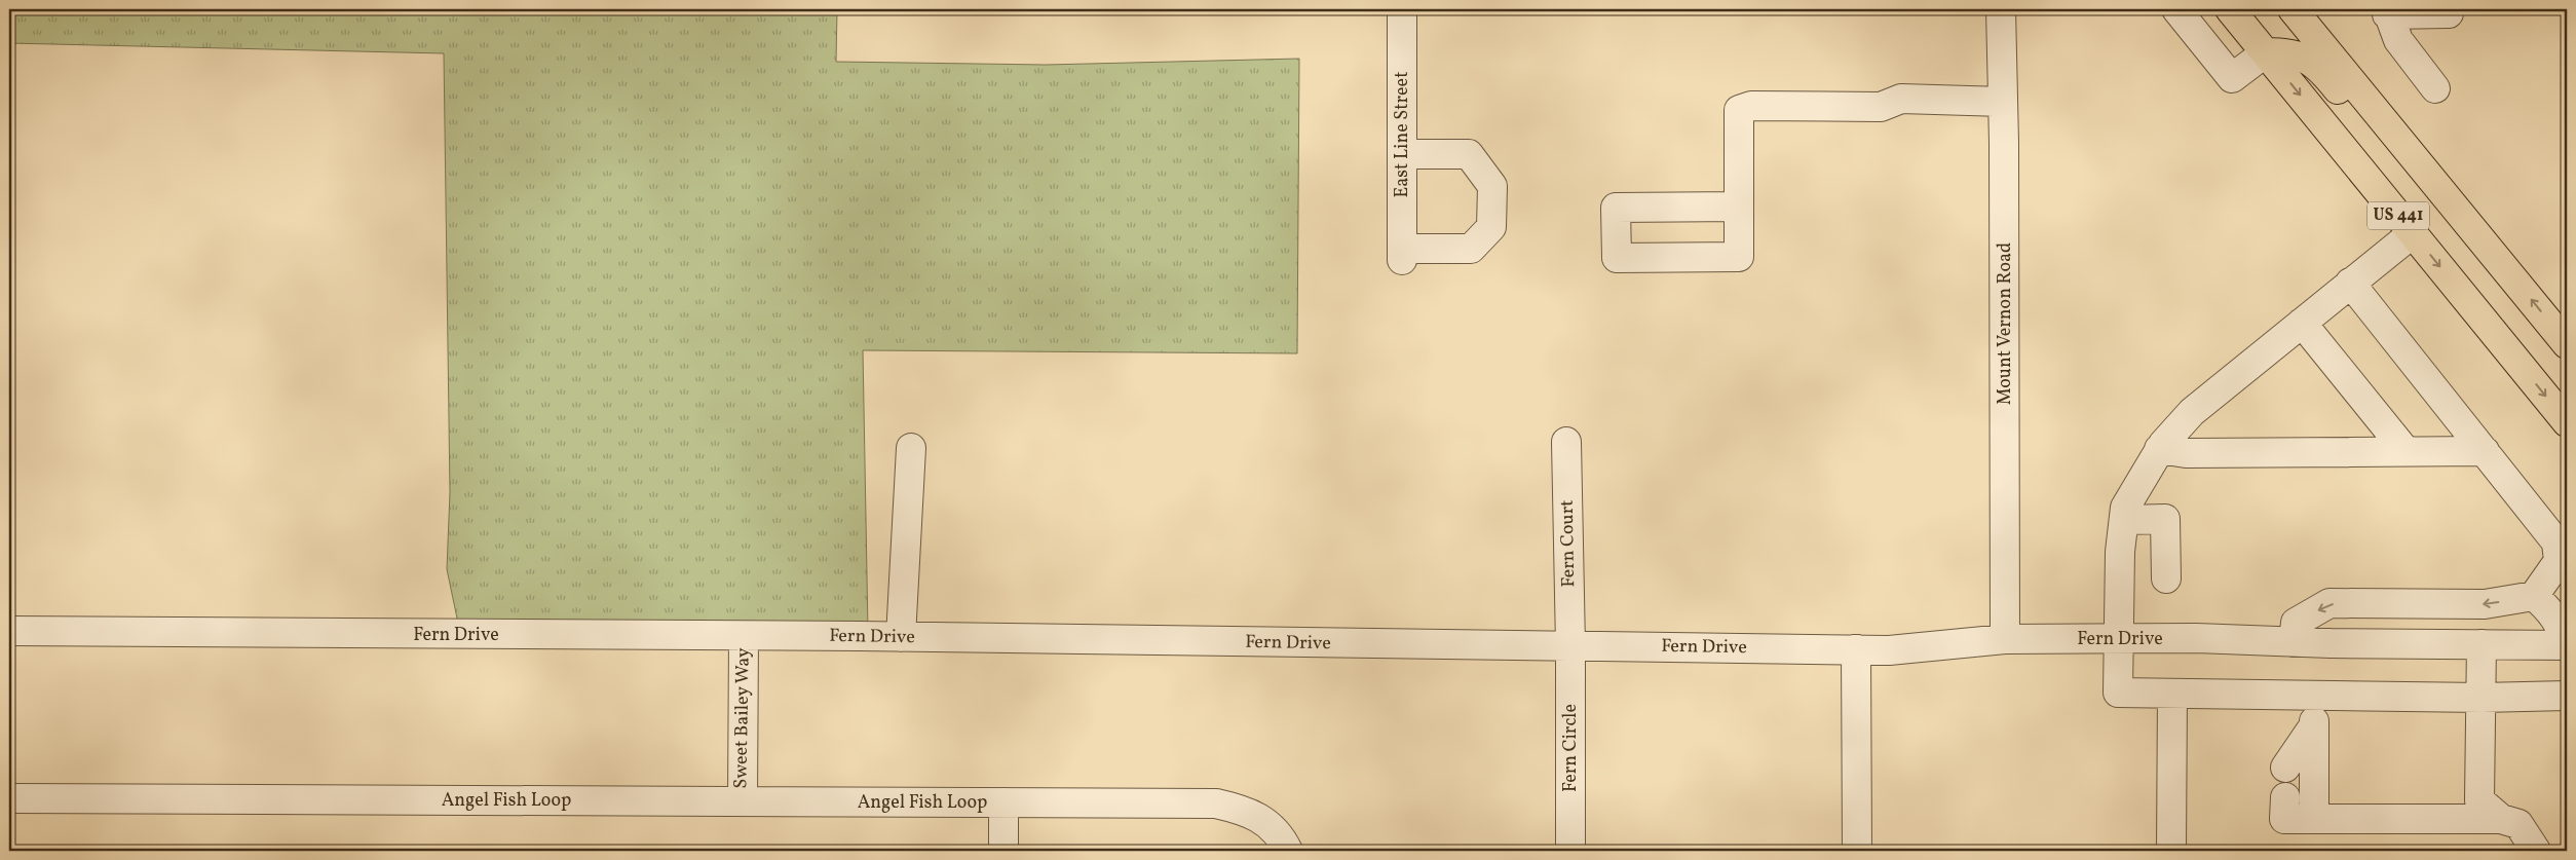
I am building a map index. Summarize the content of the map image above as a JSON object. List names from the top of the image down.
{
  "streets": {
    "main road": ["US 441"],
    "street": [
      "East Line Street",
      "Mount Vernon Road",
      "Fern Court",
      "Fern Drive",
      "Sweet Bailey Way",
      "Fern Circle",
      "Angel Fish Loop"
    ]
  },
  "crossings": [
    ["Mount Vernon Road", "Fern Drive"],
    ["Fern Court", "Fern Drive"],
    ["Fern Court", "Fern Circle"],
    ["Fern Drive", "Sweet Bailey Way"],
    ["Fern Drive", "Fern Circle"],
    ["Sweet Bailey Way", "Angel Fish Loop"]
  ]
}
